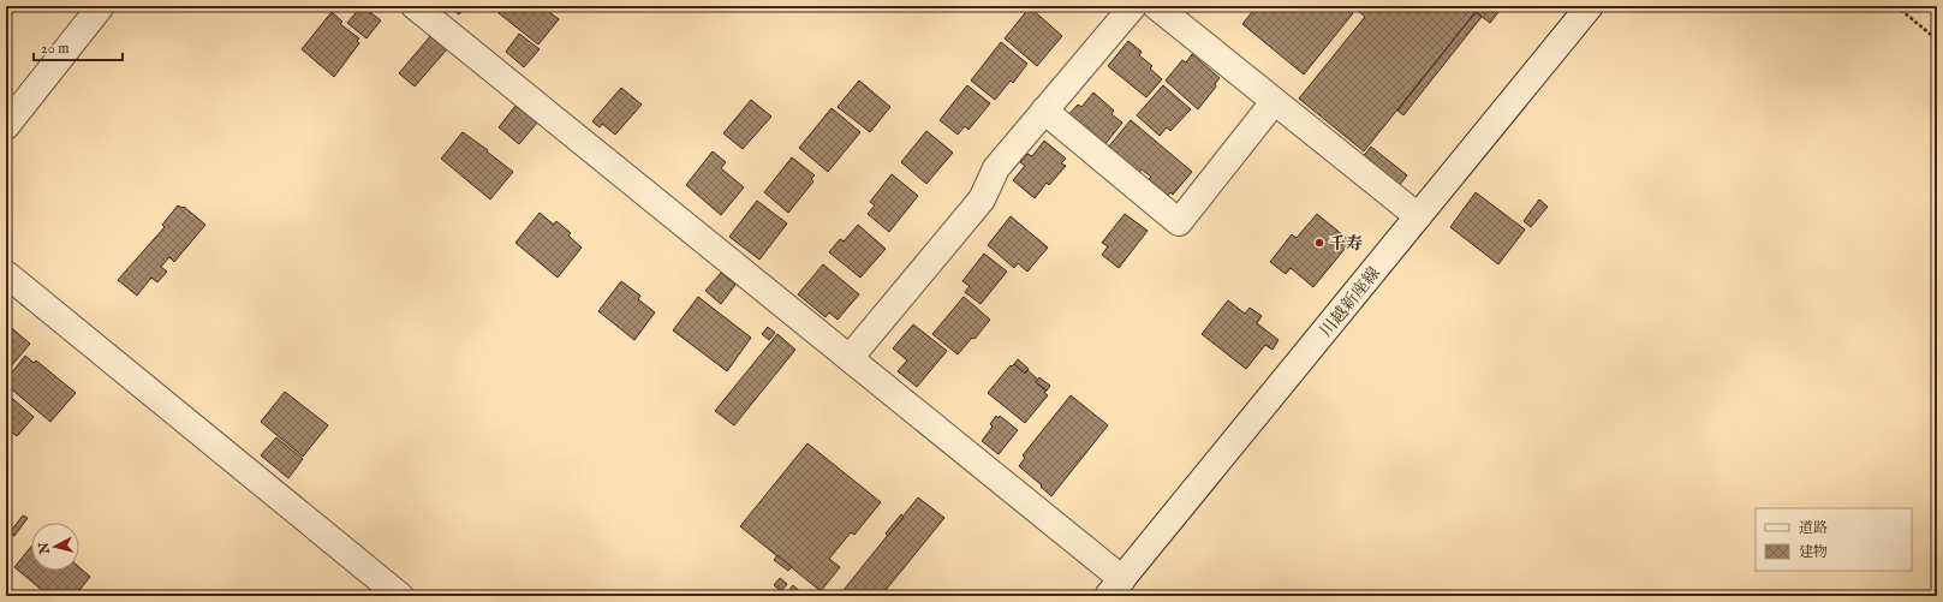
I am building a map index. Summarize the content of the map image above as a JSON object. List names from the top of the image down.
{
  "streets": {
    "street": ["川越新座線"]
  },
  "places": ["千寿"],
  "legend": ["道路", "建物"],
  "scale_bar": "20 m",
  "north": "left"
}
